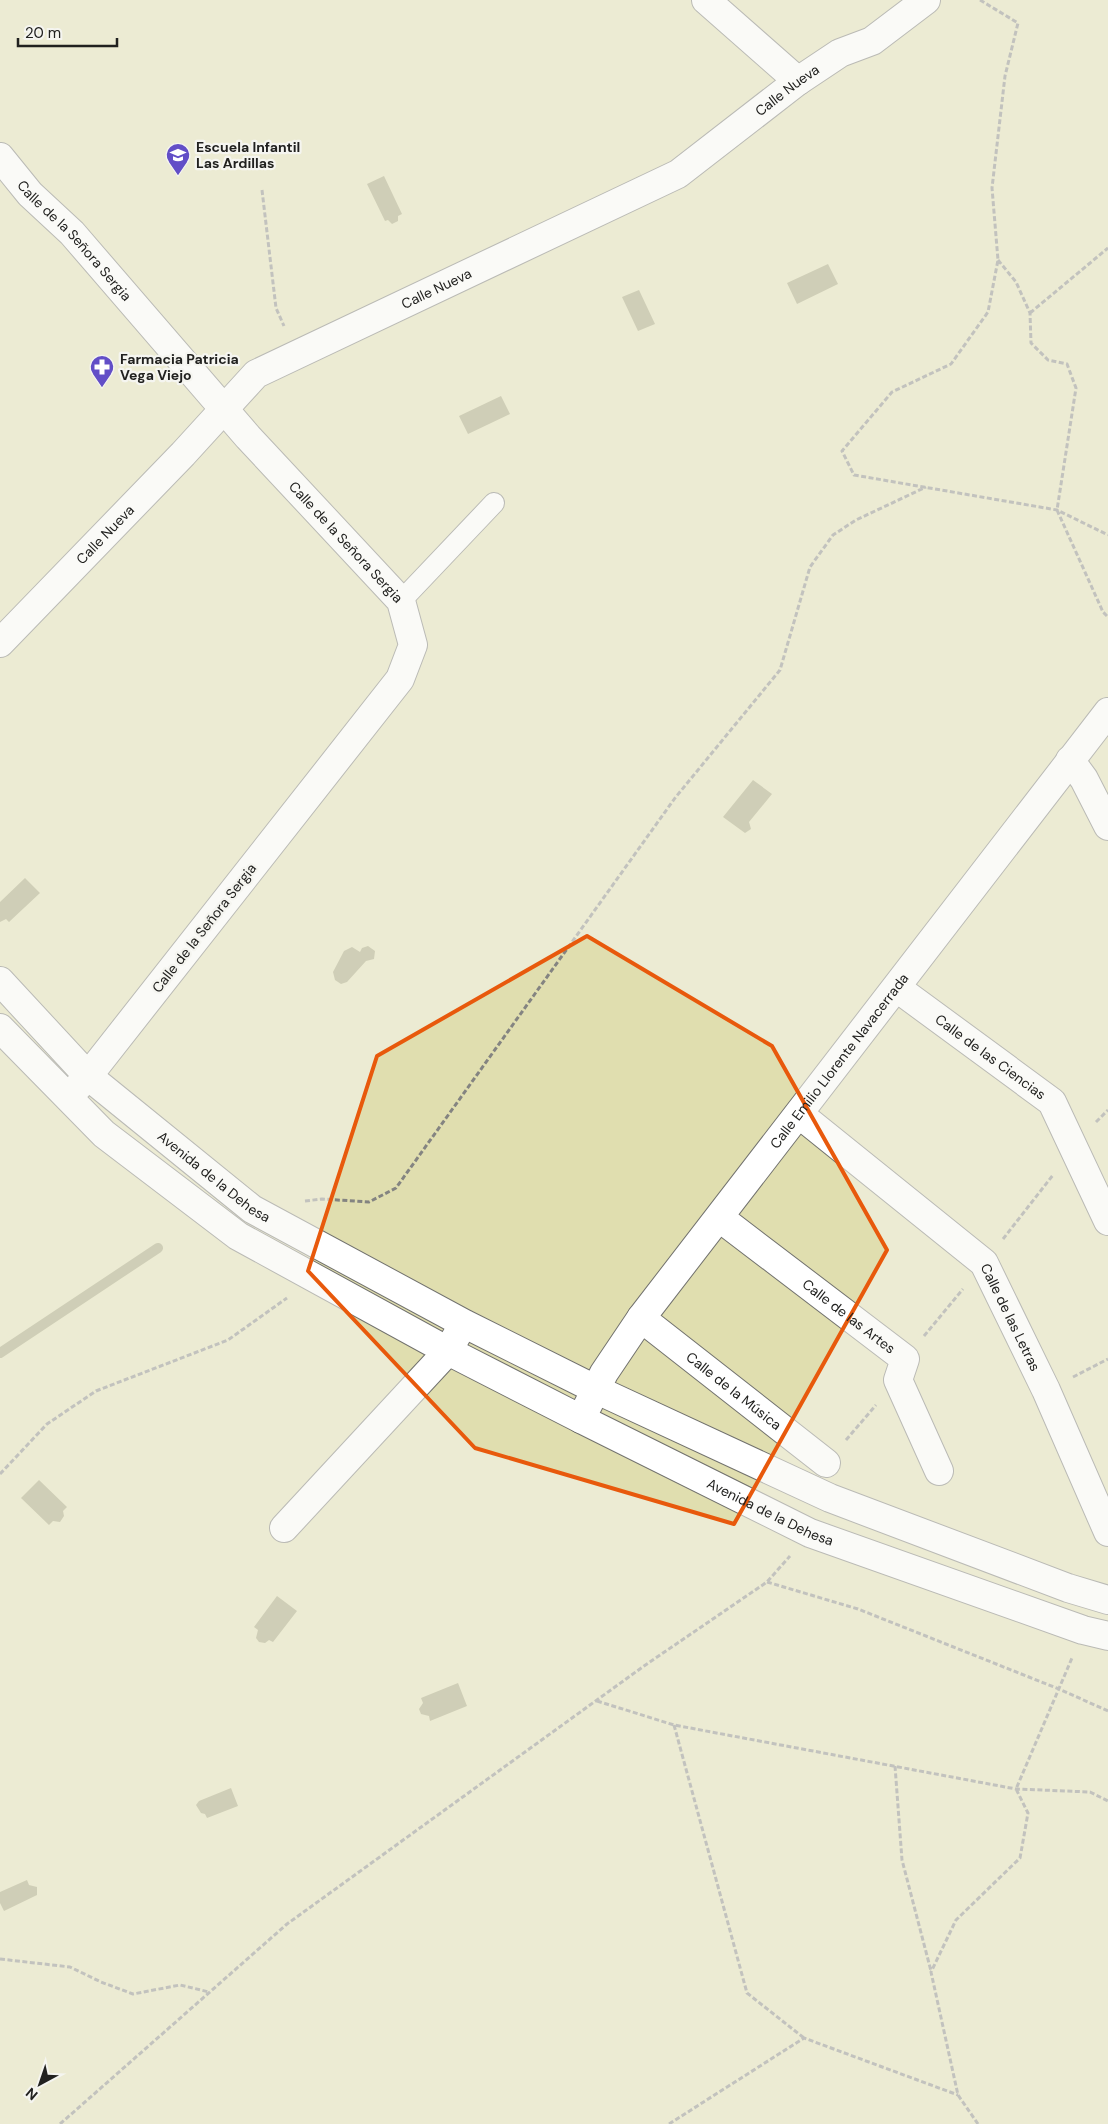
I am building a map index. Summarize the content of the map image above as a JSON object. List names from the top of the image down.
{
  "streets": {
    "street": [
      "Calle Nueva",
      "Calle de la Señora Sergia",
      "Calle de las Ciencias",
      "Calle Emilio Llorente Navacerrada",
      "Avenida de la Dehesa",
      "Calle de las Artes",
      "Calle de las Letras",
      "Calle de la Música"
    ]
  },
  "crossings": [
    ["Calle Nueva", "Calle de la Señora Sergia"],
    ["Calle de la Señora Sergia", "Avenida de la Dehesa"],
    ["Calle de las Ciencias", "Calle Emilio Llorente Navacerrada"],
    ["Calle Emilio Llorente Navacerrada", "Avenida de la Dehesa"],
    ["Calle Emilio Llorente Navacerrada", "Calle de las Artes"],
    ["Calle Emilio Llorente Navacerrada", "Calle de las Letras"],
    ["Calle Emilio Llorente Navacerrada", "Calle de la Música"]
  ],
  "places": {
    "school or university": ["Escuela Infantil Las Ardillas"],
    "pharmacy": ["Farmacia Patricia Vega Viejo"]
  },
  "scale_bar": "20 m",
  "north": "bottom left"
}
